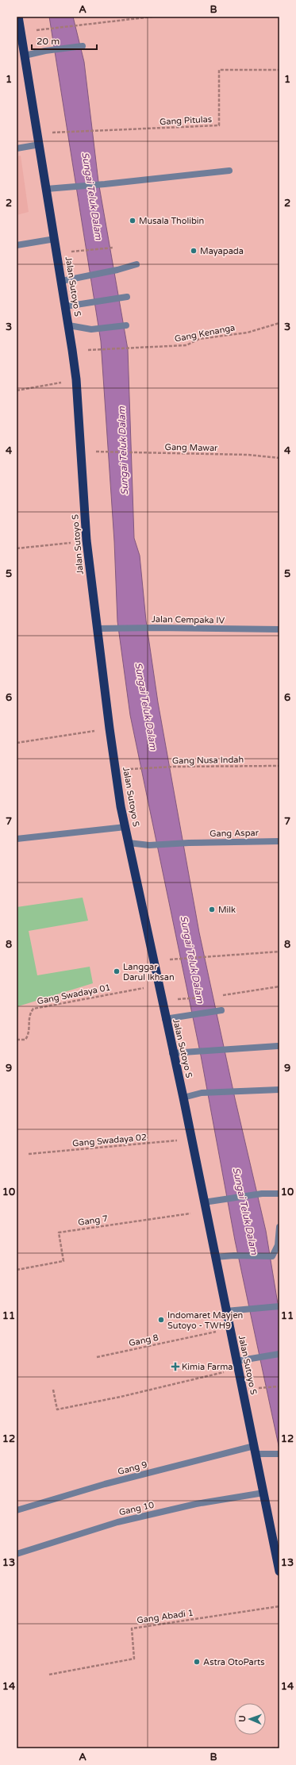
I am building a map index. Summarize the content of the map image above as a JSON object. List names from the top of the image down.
{
  "streets": {
    "highway": ["Jalan Sutoyo S"],
    "street": [
      "Jalan Cempaka IV",
      "Gang Aspar",
      "Gang 9",
      "Gang 10"
    ],
    "path": [
      "Gang Pitulas",
      "Gang Kenanga",
      "Gang Mawar",
      "Gang Nusa Indah",
      "Gang Swadaya 01",
      "Gang Swadaya 02",
      "Gang 7",
      "Gang 8",
      "Gang Abadi 1"
    ]
  },
  "crossings": [
    ["Jalan Sutoyo S", "Jalan Cempaka IV"],
    ["Jalan Sutoyo S", "Gang Aspar"],
    ["Jalan Sutoyo S", "Gang Swadaya 01"],
    ["Jalan Sutoyo S", "Gang Swadaya 02"],
    ["Jalan Sutoyo S", "Gang 7"],
    ["Jalan Sutoyo S", "Gang 8"],
    ["Jalan Sutoyo S", "Gang 9"],
    ["Jalan Sutoyo S", "Gang 10"]
  ],
  "water": ["Sungai Teluk Dalam"],
  "places": {
    "other": [
      "Musala Tholibin",
      "Mayapada",
      "Milk",
      "Langgar Darul Ikhsan",
      "Indomaret Mayjen Sutoyo - TWH9",
      "Astra OtoParts"
    ],
    "health": ["Kimia Farma"]
  },
  "scale_bar": "20 m",
  "north": "left",
  "grid": {
    "columns": ["A", "B"],
    "rows": [
      "1",
      "2",
      "3",
      "4",
      "5",
      "6",
      "7",
      "8",
      "9",
      "10",
      "11",
      "12",
      "13",
      "14"
    ]
  }
}
